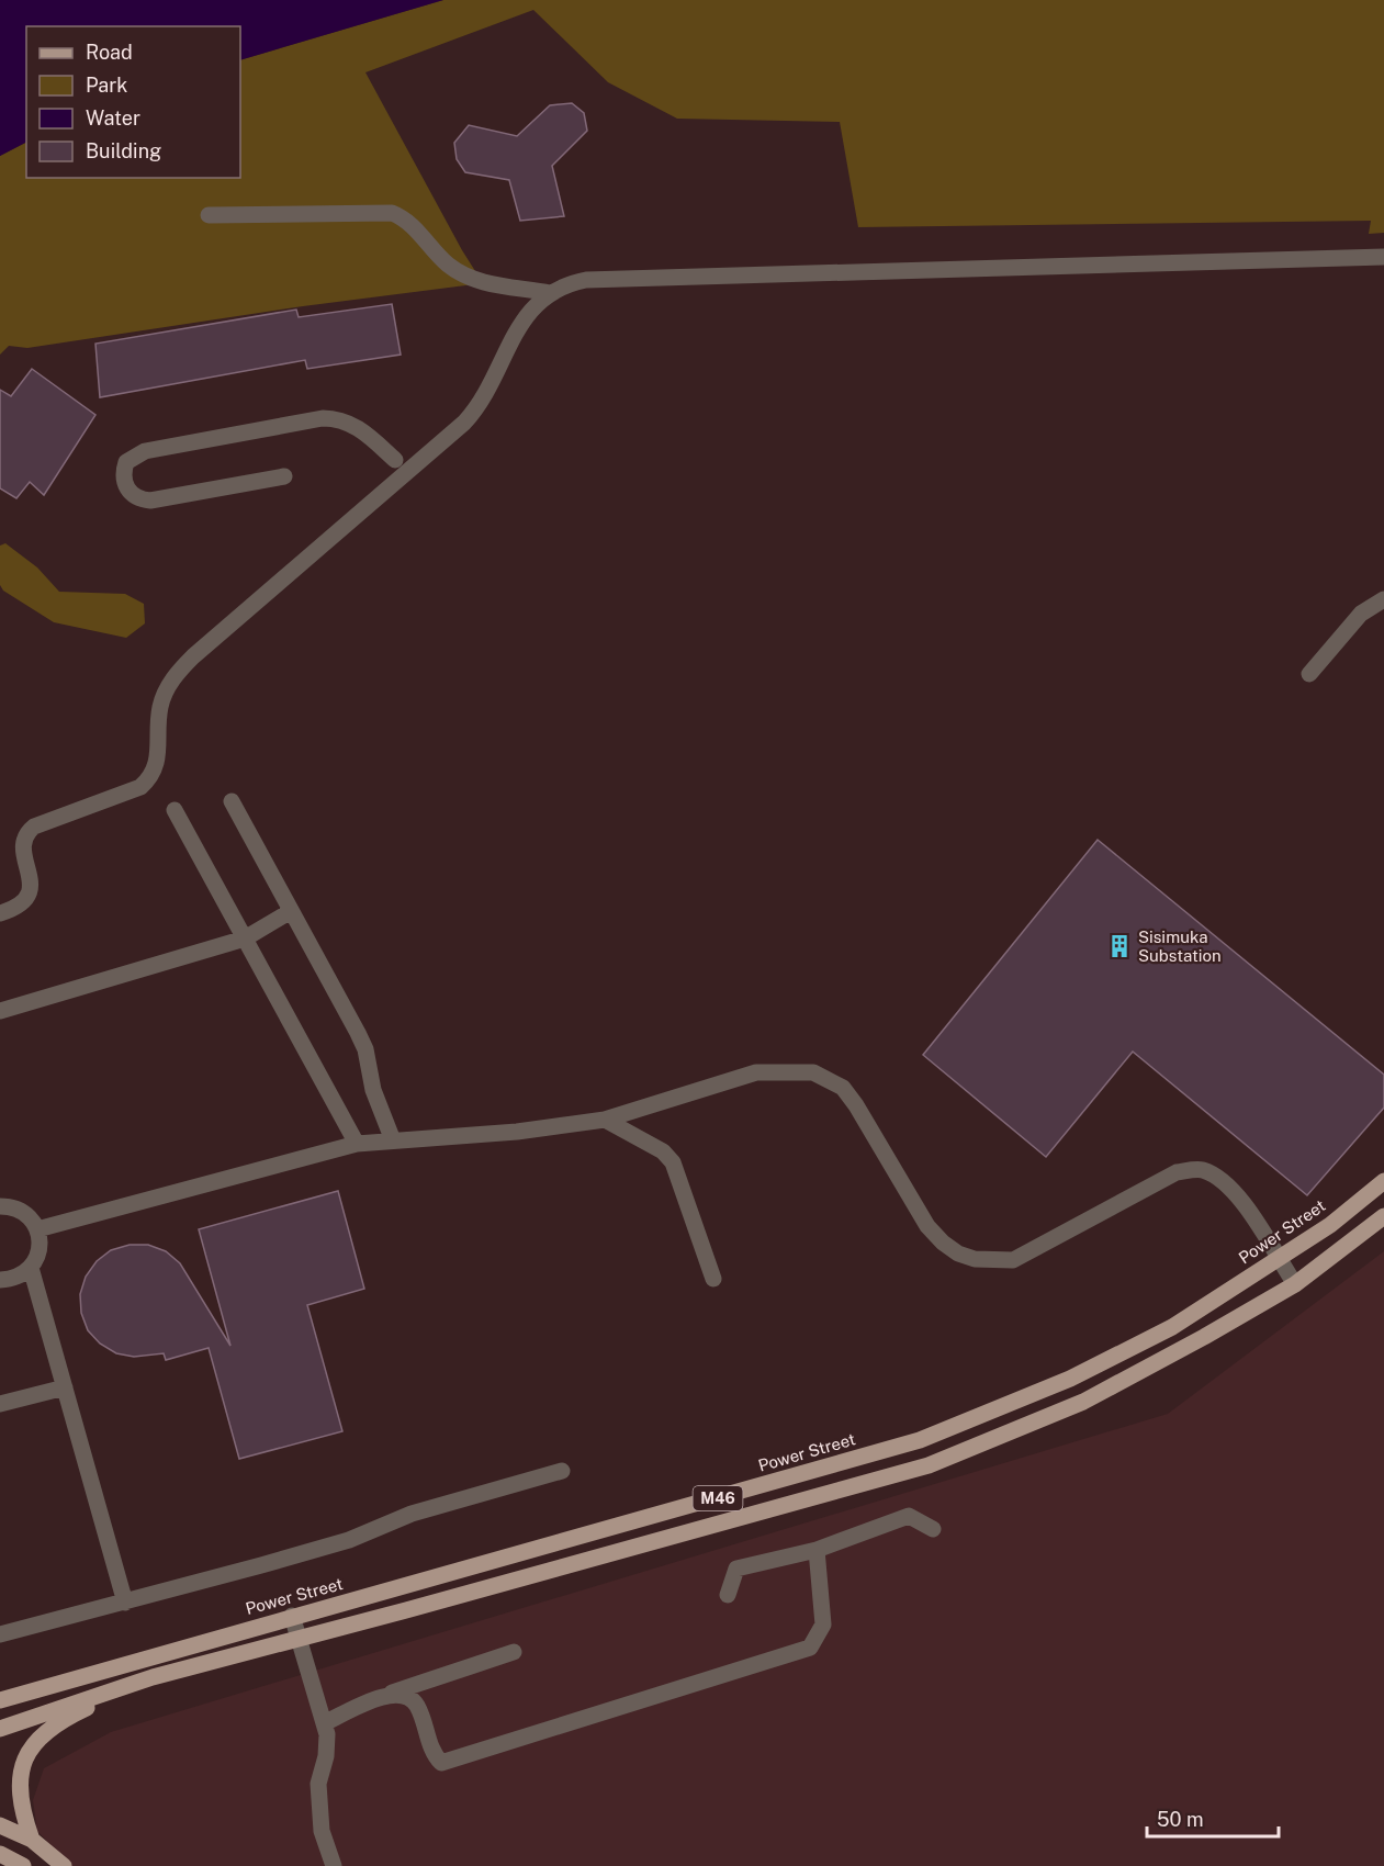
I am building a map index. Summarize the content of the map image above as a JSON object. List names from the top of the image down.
{
  "streets": {
    "main road": ["Power Street", "M46"]
  },
  "places": {
    "building": ["Sisimuka Substation"]
  },
  "legend": [
    "Road",
    "Park",
    "Water",
    "Building"
  ],
  "scale_bar": "50 m"
}
